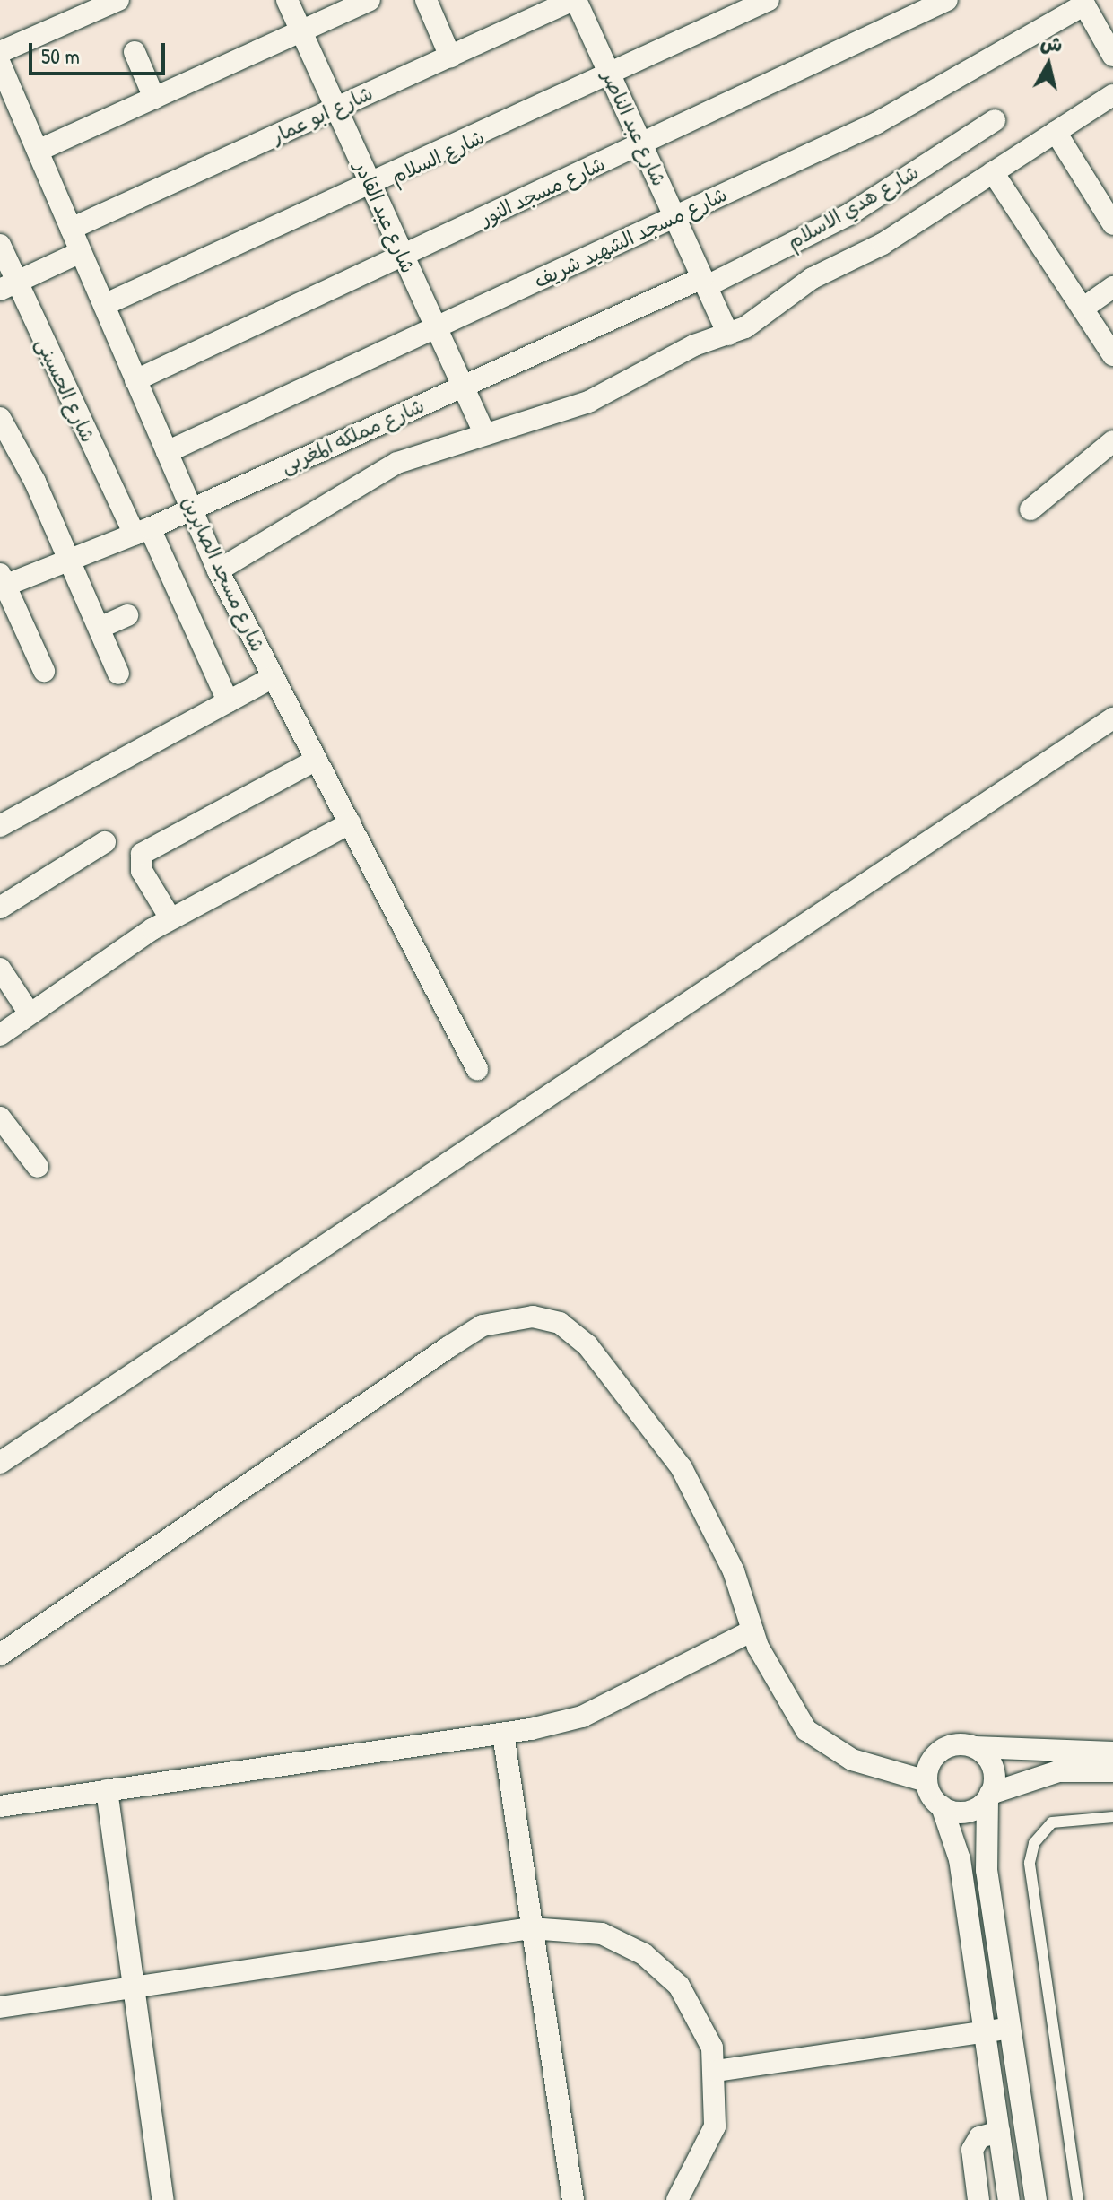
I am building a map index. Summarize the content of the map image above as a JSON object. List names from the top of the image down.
{
  "streets": {
    "street": [
      "شارع ابو عمار",
      "شارع عبد الناصر",
      "شارع السلام",
      "شارع مسجد النور",
      "شارع هدي الاسلام",
      "شارع عبد القادر",
      "شارع مسجد الشهيد شريف",
      "شارع الحسينى",
      "شارع مملكه المغربى",
      "شارع مسجد الصابرين"
    ]
  },
  "crossings": [
    ["شارع ابو عمار", "شارع عبد الناصر"],
    ["شارع ابو عمار", "شارع عبد القادر"],
    ["شارع ابو عمار", "شارع مسجد الصابرين"],
    ["شارع عبد الناصر", "شارع السلام"],
    ["شارع عبد الناصر", "شارع مسجد النور"],
    ["شارع عبد الناصر", "شارع هدي الاسلام"],
    ["شارع عبد الناصر", "شارع مسجد الشهيد شريف"],
    ["شارع عبد الناصر", "شارع مملكه المغربى"],
    ["شارع السلام", "شارع عبد القادر"],
    ["شارع السلام", "شارع مسجد الصابرين"],
    ["شارع مسجد النور", "شارع عبد القادر"],
    ["شارع مسجد النور", "شارع مسجد الصابرين"],
    ["شارع هدي الاسلام", "شارع مملكه المغربى"],
    ["شارع عبد القادر", "شارع مسجد الشهيد شريف"],
    ["شارع عبد القادر", "شارع مملكه المغربى"],
    ["شارع مسجد الشهيد شريف", "شارع مسجد الصابرين"],
    ["شارع الحسينى", "شارع مملكه المغربى"],
    ["شارع مملكه المغربى", "شارع مسجد الصابرين"]
  ],
  "scale_bar": "50 m",
  "north": "top"
}
